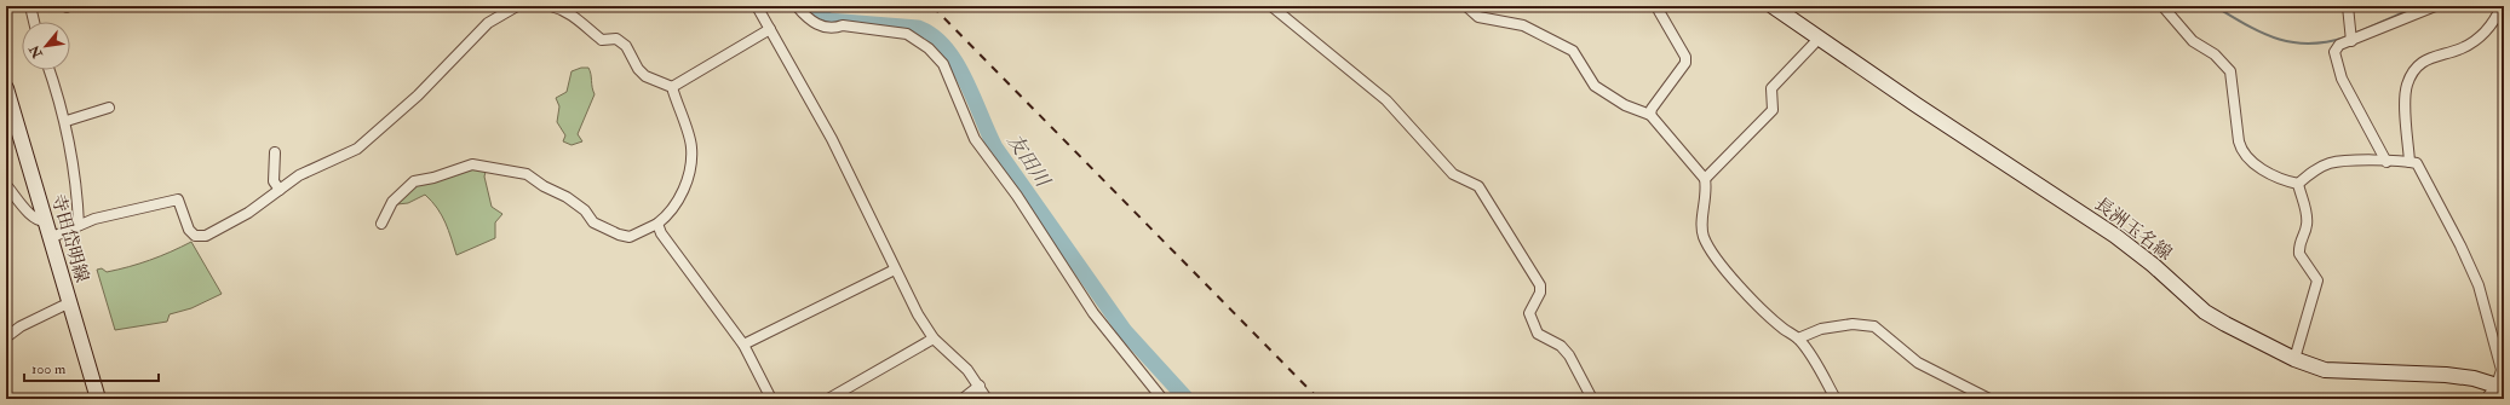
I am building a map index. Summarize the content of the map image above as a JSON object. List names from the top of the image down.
{
  "streets": {
    "main road": ["長洲玉名線", "寺田岱明線"]
  },
  "water": ["友田川"],
  "scale_bar": "100 m",
  "north": "bottom left"
}
